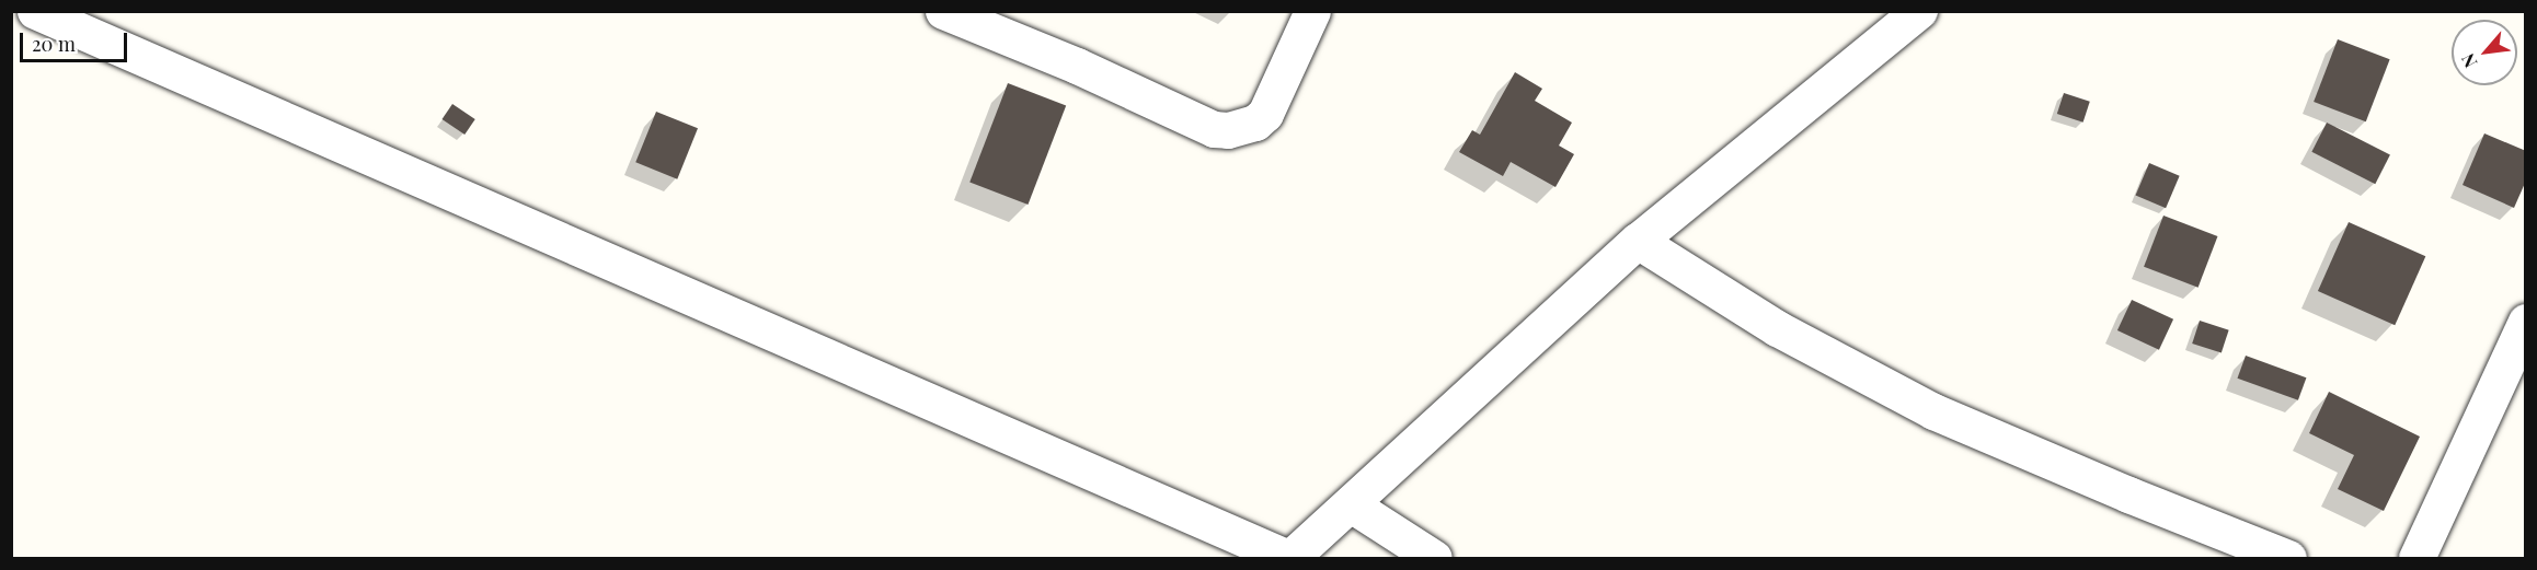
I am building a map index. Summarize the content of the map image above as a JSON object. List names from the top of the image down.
{
  "scale_bar": "20 m",
  "north": "bottom left"
}
